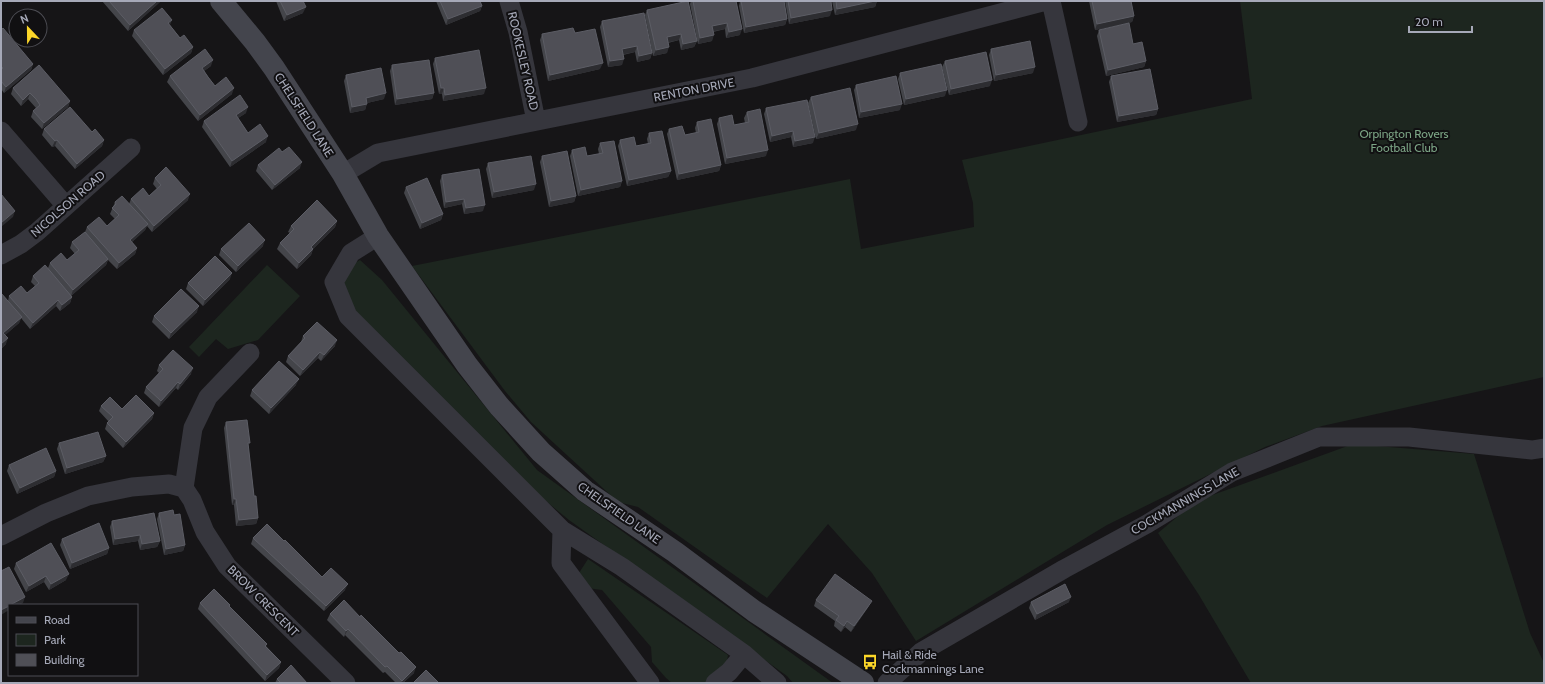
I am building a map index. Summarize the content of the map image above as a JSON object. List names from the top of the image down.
{
  "streets": {
    "street": [
      "ROOKESLEY ROAD",
      "RENTON DRIVE",
      "CHELSFIELD LANE",
      "NICOLSON ROAD",
      "COCKMANNINGS LANE",
      "BROW CRESCENT"
    ]
  },
  "crossings": [
    ["ROOKESLEY ROAD", "RENTON DRIVE"],
    ["RENTON DRIVE", "CHELSFIELD LANE"]
  ],
  "parks": ["Orpington Rovers Football Club"],
  "places": {
    "bus stop": ["Hail & Ride Cockmannings Lane"]
  },
  "legend": ["Road", "Park", "Building"],
  "scale_bar": "20 m",
  "north": "top"
}
